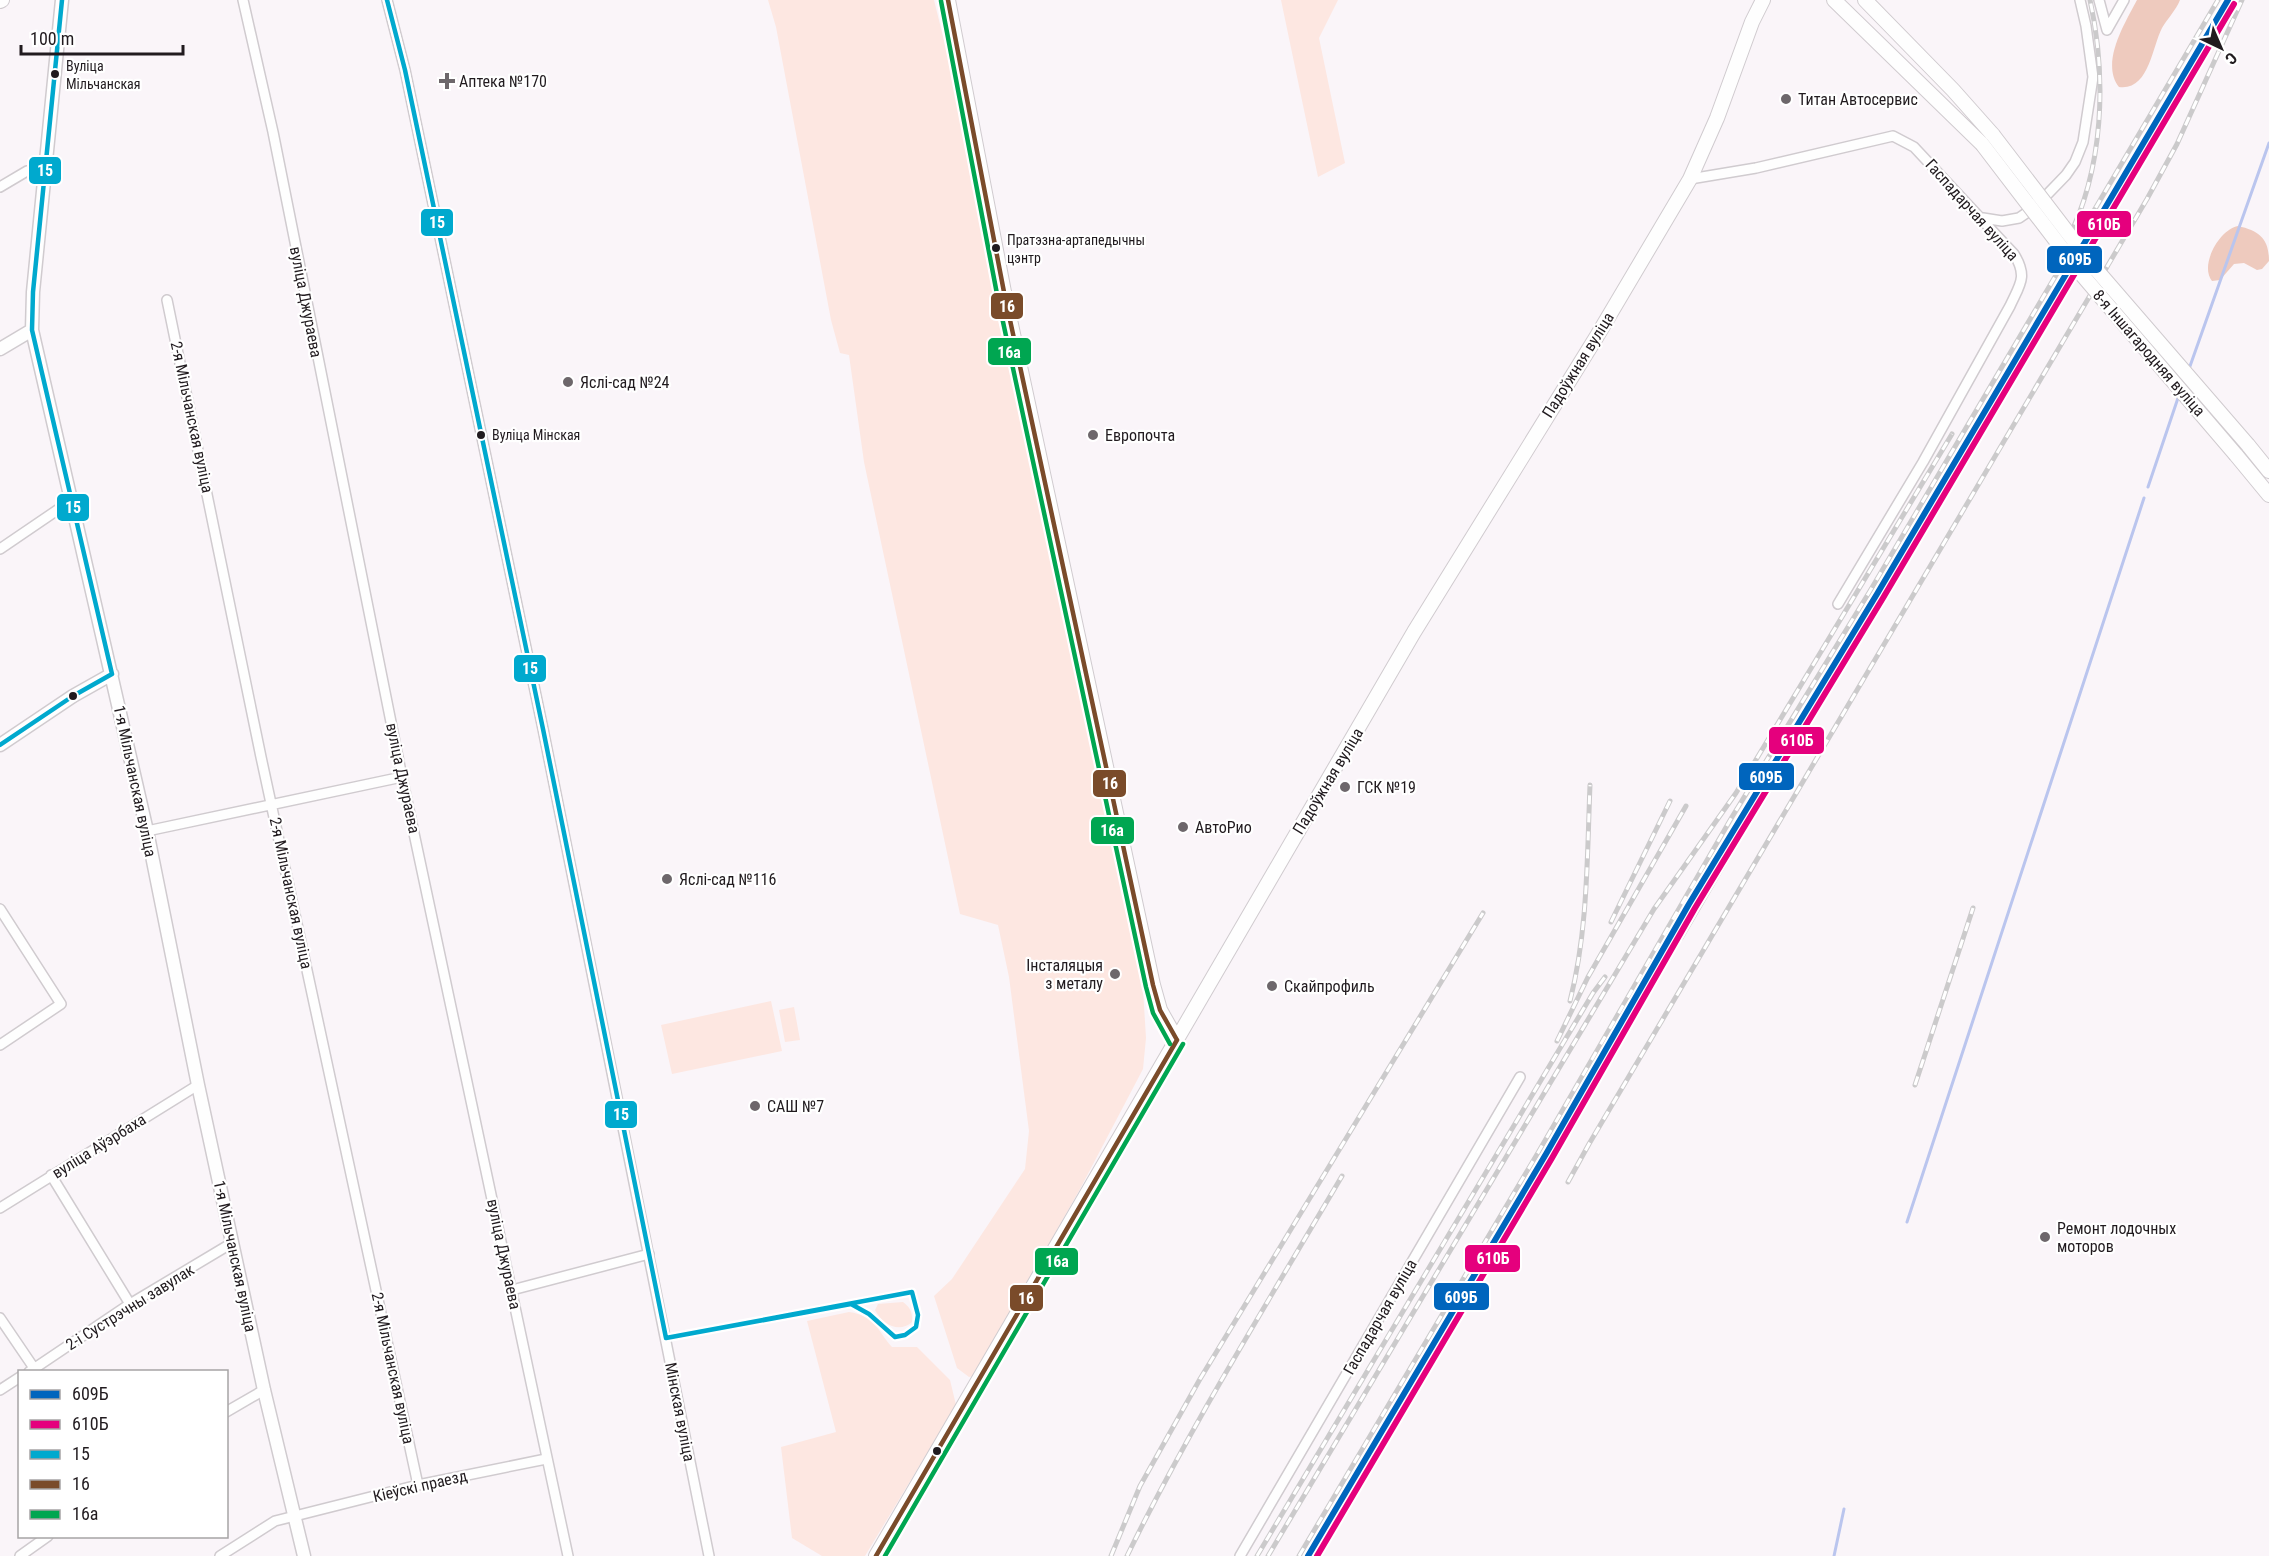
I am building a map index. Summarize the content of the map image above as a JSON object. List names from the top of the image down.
{
  "streets": {
    "main road": ["8-я Іншагародняя вуліца", "Падоўжная вуліца"],
    "street": [
      "Гаспадарчая вуліца",
      "вуліца Джураева",
      "2-я Мільчанская вуліца",
      "1-я Мільчанская вуліца",
      "вуліца Аўэрбаха",
      "2-і Сустрэчны завулак",
      "Мінская вуліца",
      "Кіеўскі праезд"
    ]
  },
  "crossings": [
    ["Гаспадарчая вуліца", "Падоўжная вуліца"],
    ["вуліца Джураева", "Кіеўскі праезд"],
    ["2-я Мільчанская вуліца", "Кіеўскі праезд"],
    ["1-я Мільчанская вуліца", "вуліца Аўэрбаха"],
    ["1-я Мільчанская вуліца", "2-і Сустрэчны завулак"],
    ["1-я Мільчанская вуліца", "Кіеўскі праезд"]
  ],
  "places": {
    "other": [
      "Вуліца Мільчанская",
      "Титан Автосервис",
      "Пратэзна-артапедычны цэнтр",
      "Яслі-сад №24",
      "Вуліца Мінская",
      "Европочта",
      "ГСК №19",
      "АвтоРио",
      "Яслі-сад №116",
      "Інсталяцыя з металу",
      "Скайпрофиль",
      "САШ №7",
      "Ремонт лодочных моторов"
    ],
    "health": ["Аптека №170"]
  },
  "lines": [
    "transit line 609Б",
    "transit line 15",
    "transit line 16",
    "transit line 16а",
    "transit line 610Б"
  ],
  "legend": [
    "609Б",
    "610Б",
    "15",
    "16",
    "16а"
  ],
  "scale_bar": "100 m",
  "north": "bottom right"
}
